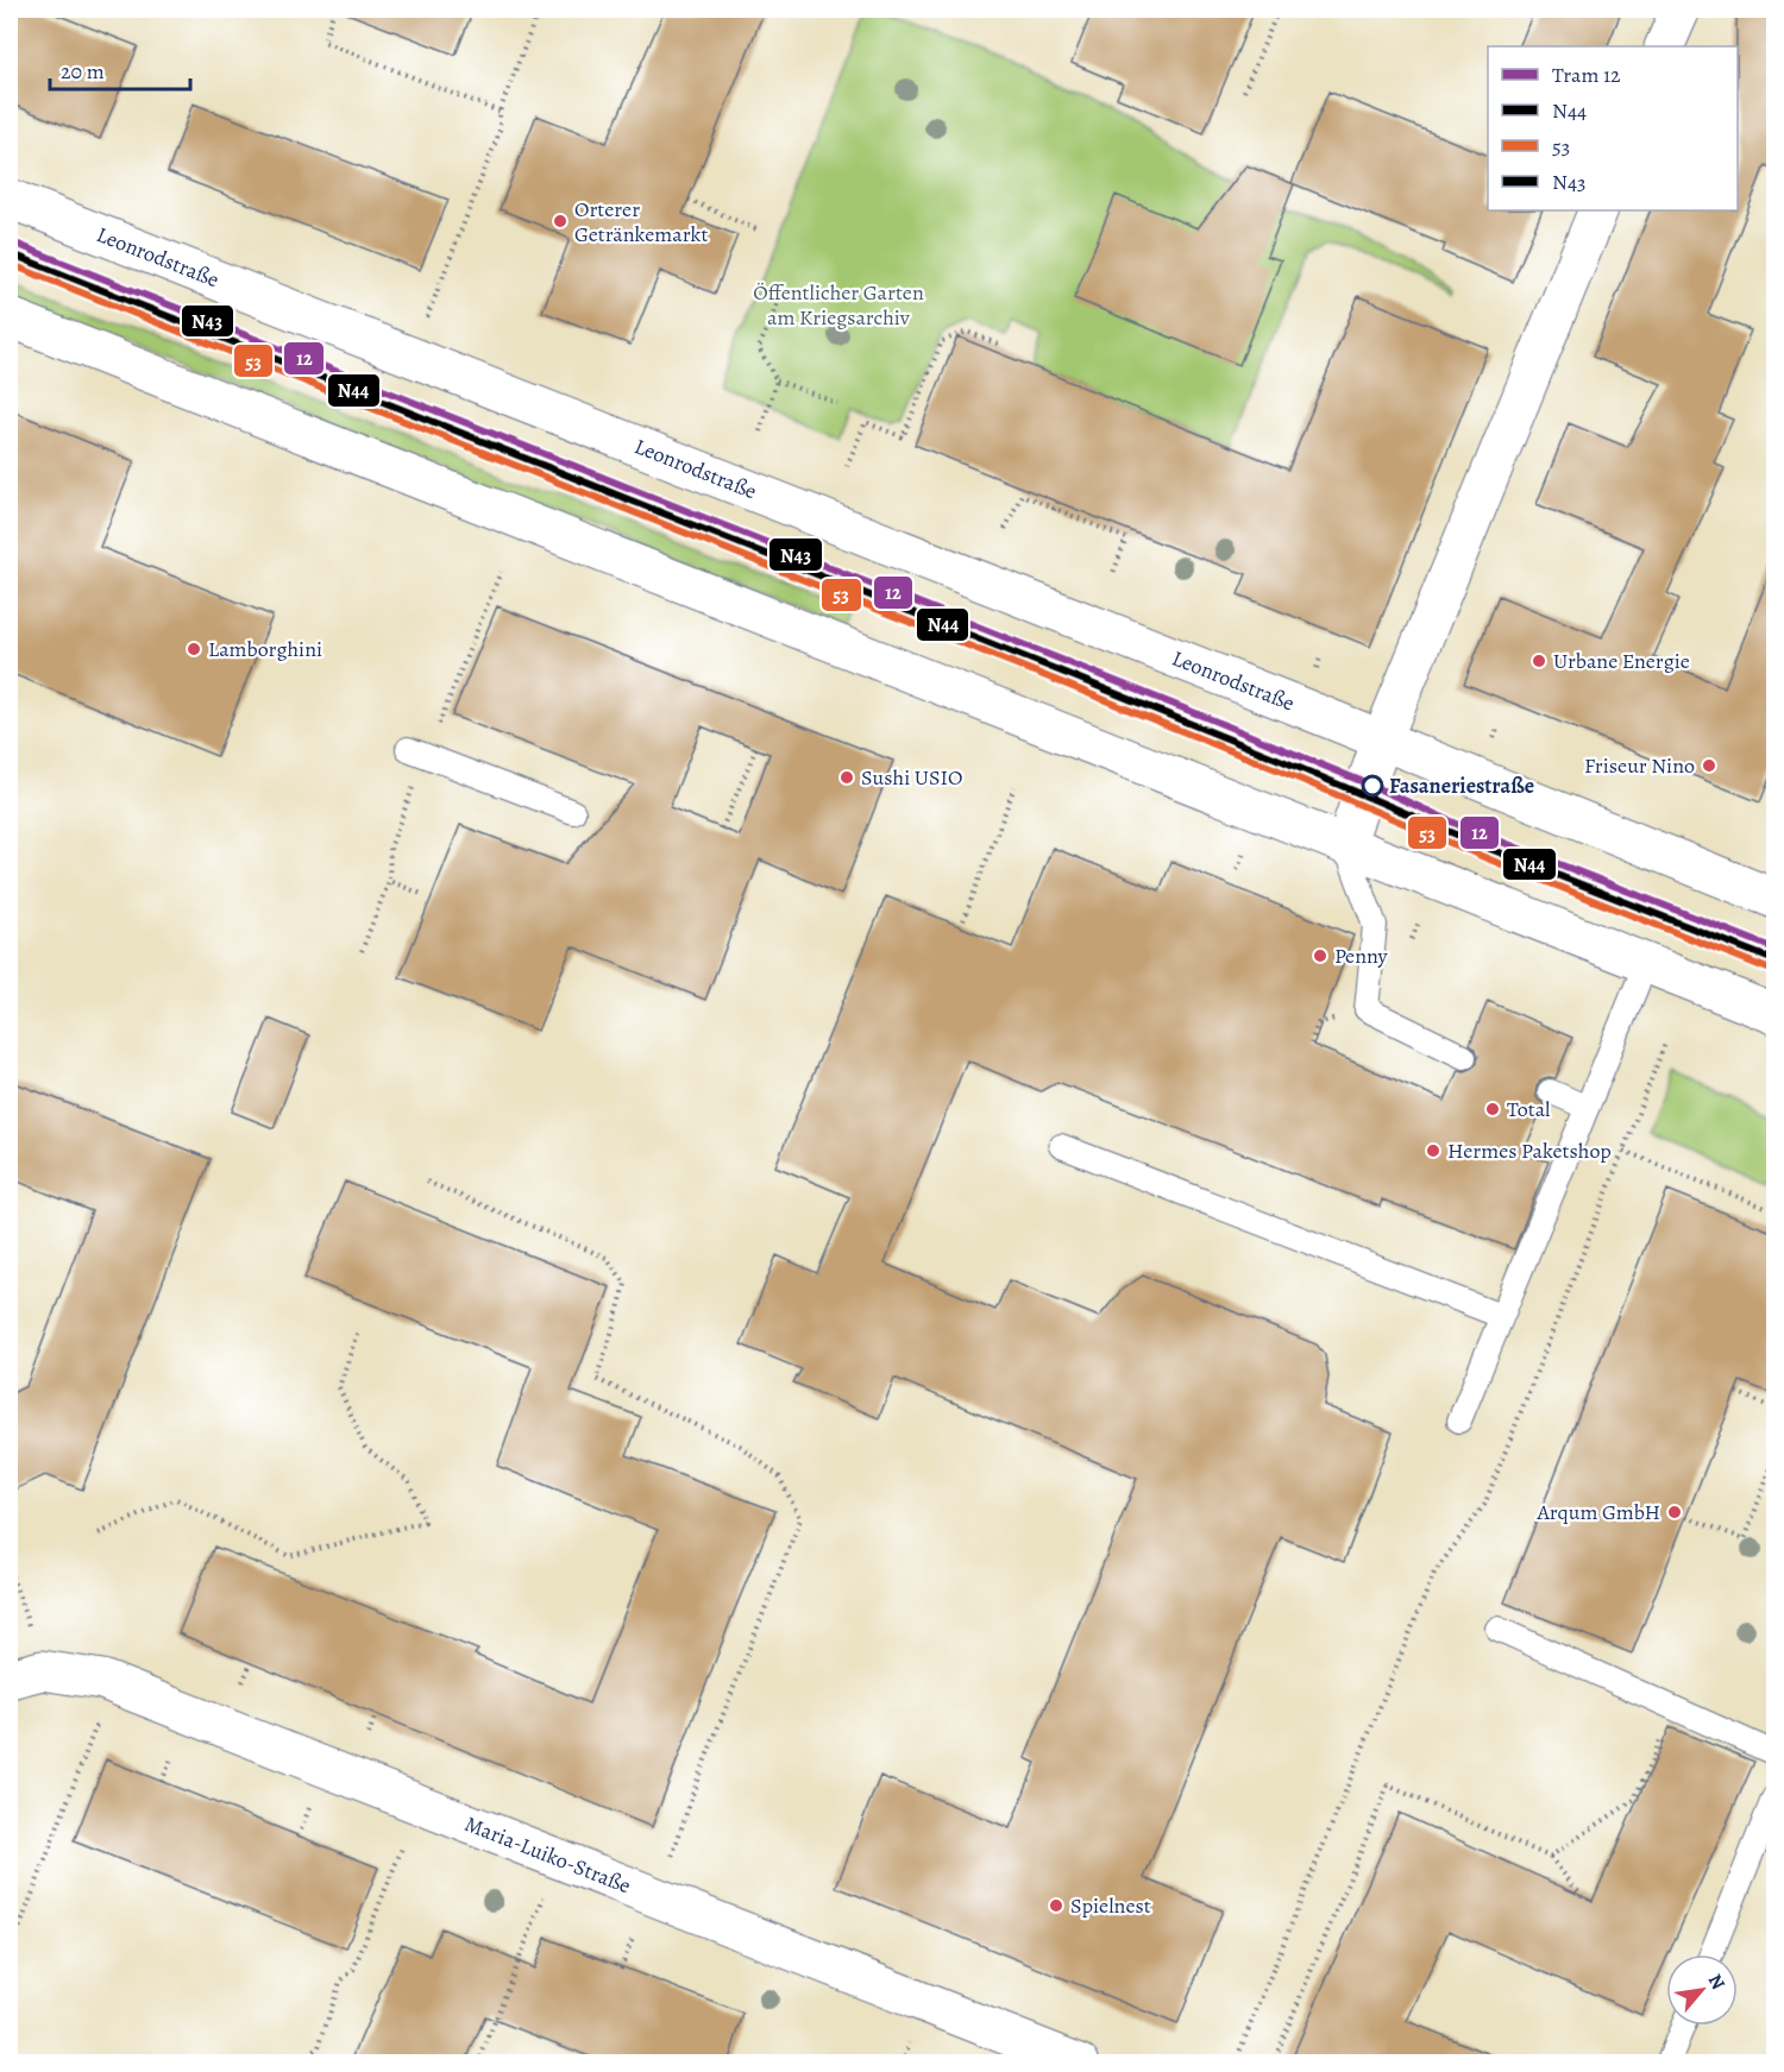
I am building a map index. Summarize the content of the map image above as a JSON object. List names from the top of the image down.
{
  "streets": {
    "main road": ["Leonrodstraße", "Maria-Luiko-Straße"]
  },
  "parks": ["Öffentlicher Garten am Kriegsarchiv"],
  "places": [
    "Orterer Getränkemarkt",
    "Lamborghini",
    "Urbane Energie",
    "Friseur Nino",
    "Sushi USIO",
    "Fasaneriestraße",
    "Penny",
    "Total",
    "Hermes Paketshop",
    "Arqum GmbH",
    "Spielnest"
  ],
  "lines": [
    "tram line 12",
    "transit line N43",
    "transit line N44",
    "transit line 53"
  ],
  "legend": [
    "Tram 12",
    "N44",
    "53",
    "N43"
  ],
  "scale_bar": "20 m",
  "north": "top right"
}
